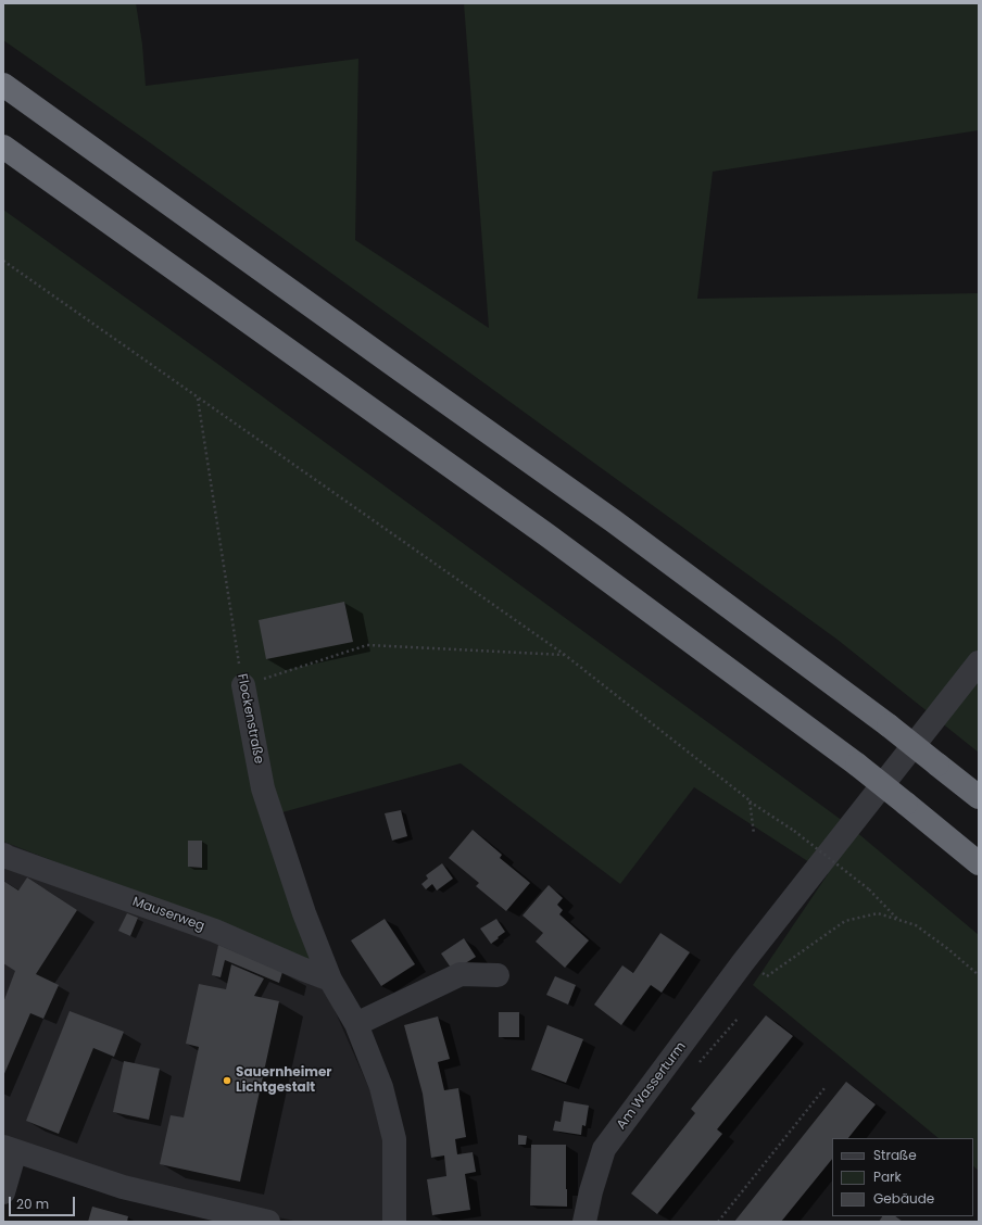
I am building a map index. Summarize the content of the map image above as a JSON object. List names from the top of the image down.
{
  "streets": {
    "street": ["Flockenstraße", "Mauserweg", "Am Wasserturm"]
  },
  "crossings": [
    ["Flockenstraße", "Mauserweg"]
  ],
  "places": ["Sauernheimer Lichtgestalt"],
  "legend": ["Straße", "Park", "Gebäude"],
  "scale_bar": "20 m"
}
